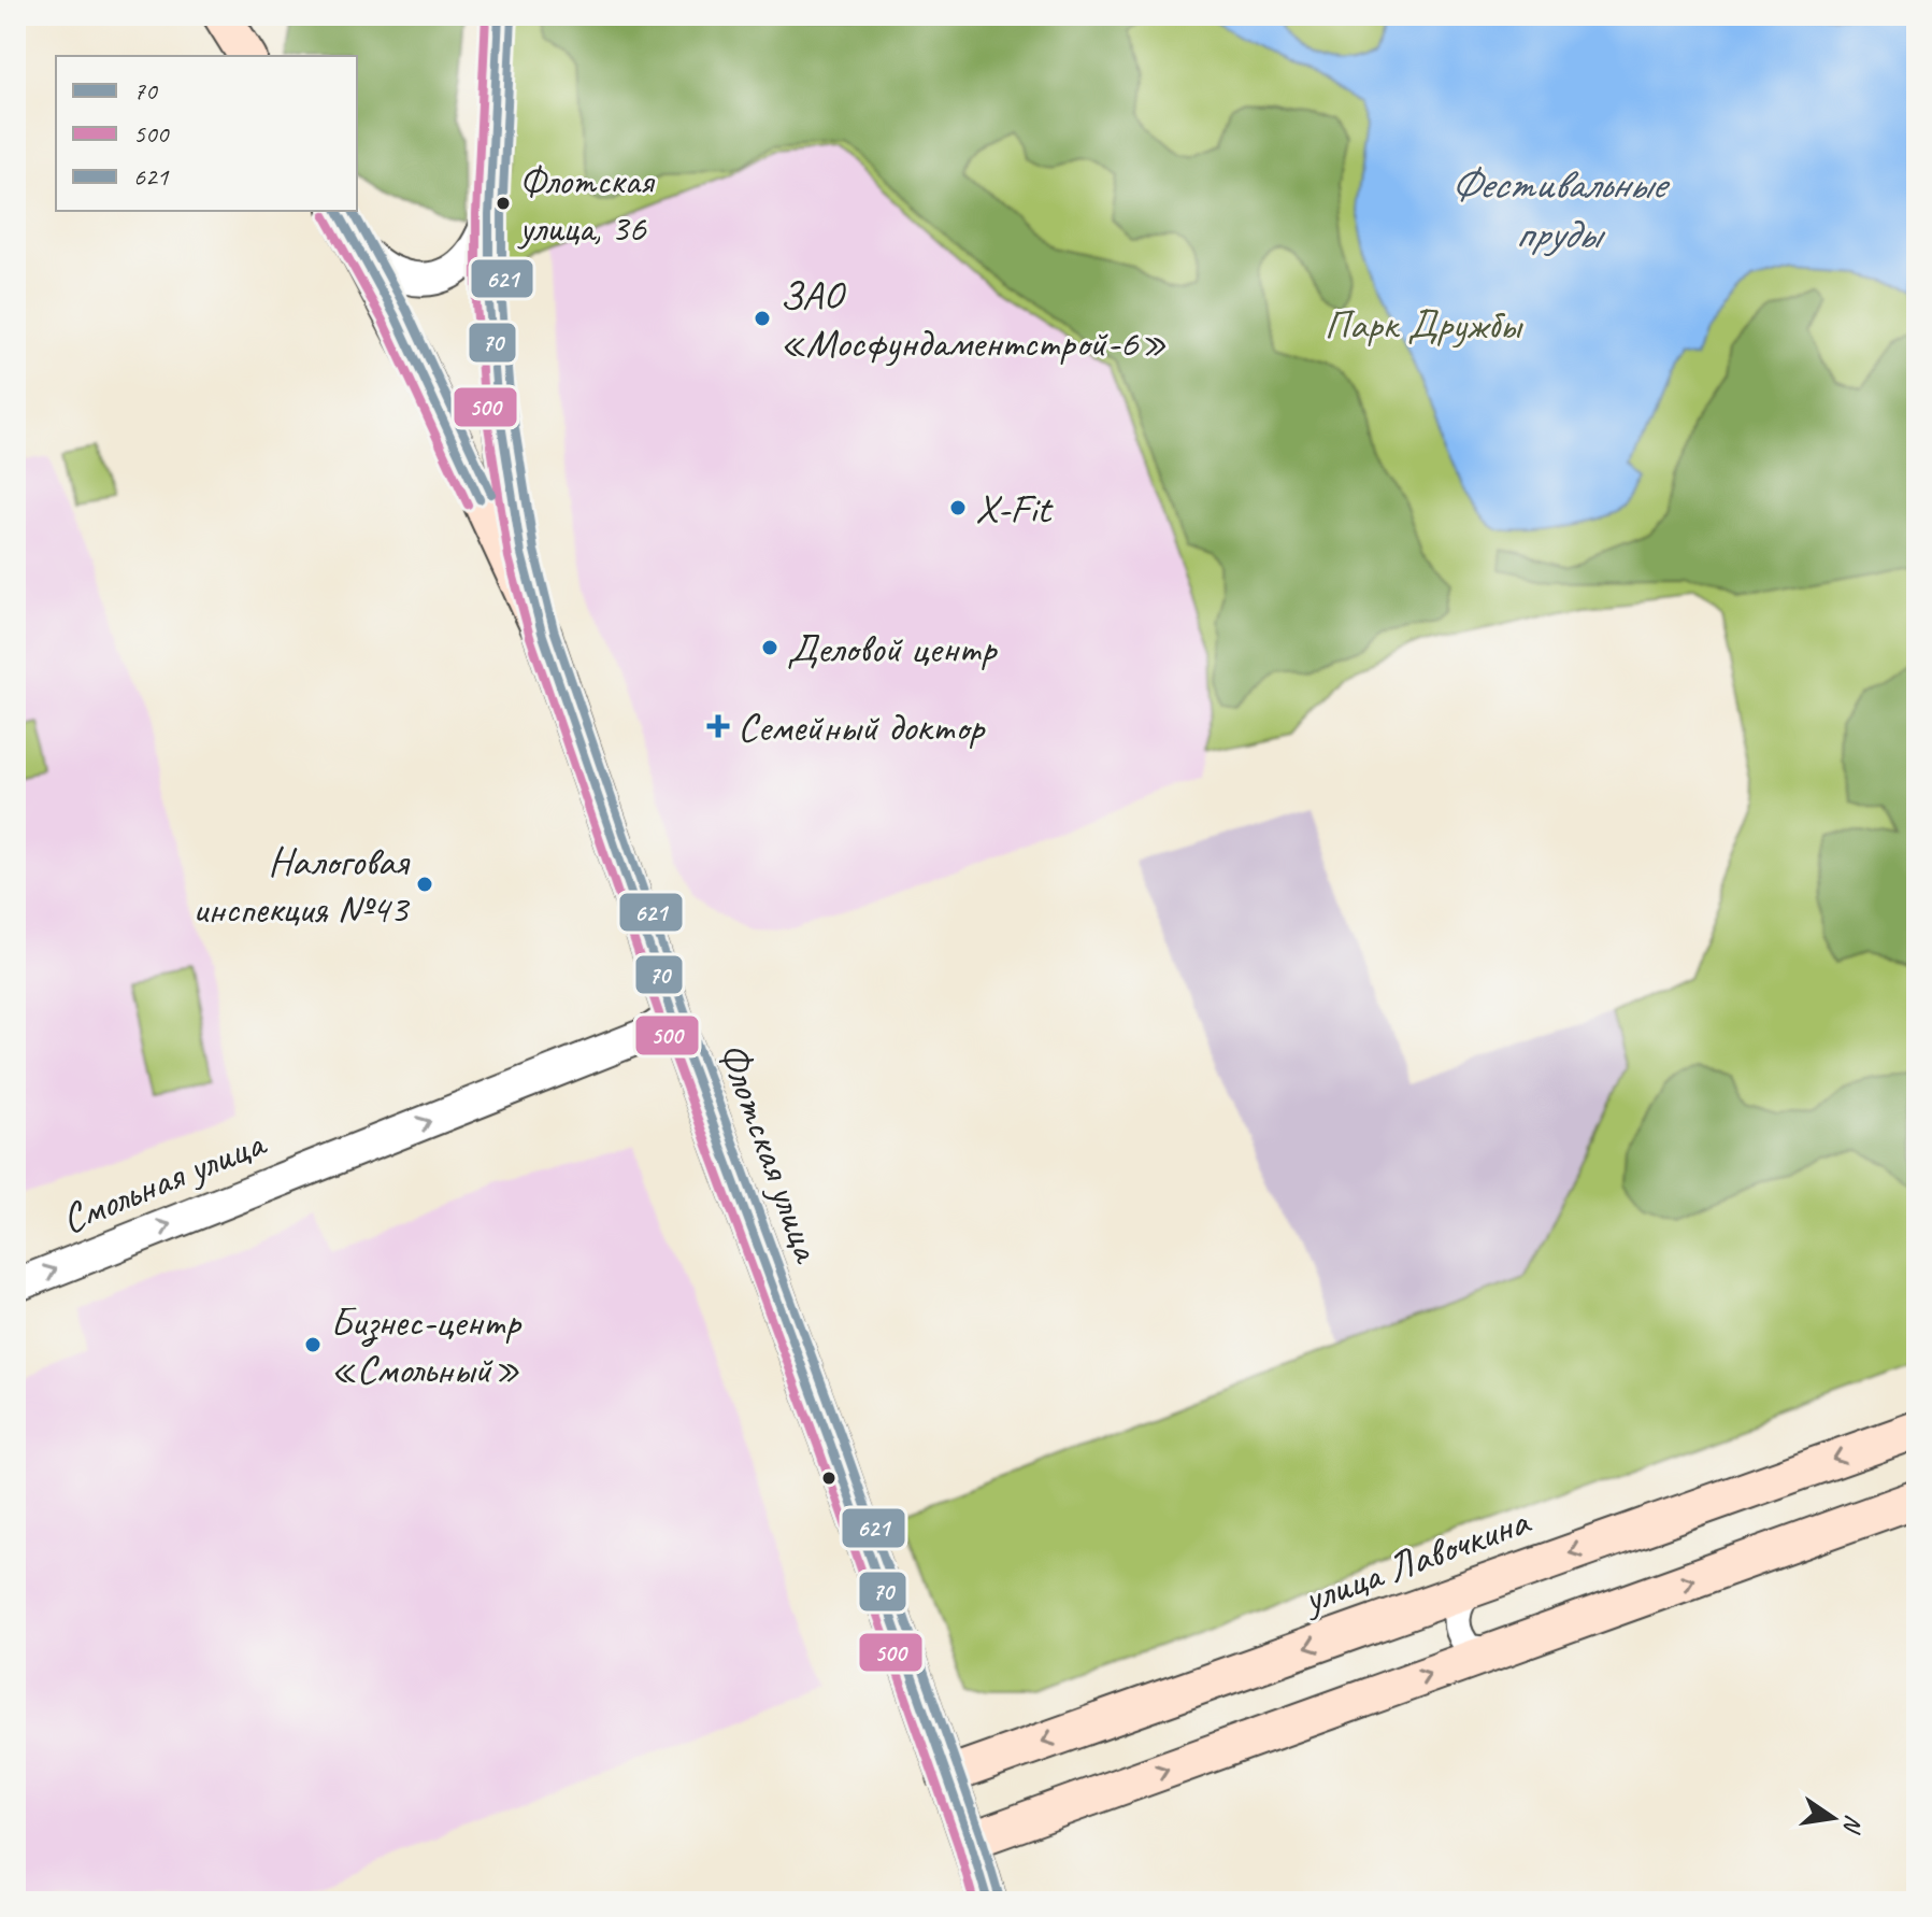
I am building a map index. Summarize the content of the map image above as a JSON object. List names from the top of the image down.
{
  "streets": {
    "main road": ["Флотская улица", "улица Лавочкина"],
    "street": ["Смольная улица"]
  },
  "crossings": [
    ["Флотская улица", "Смольная улица"],
    ["Флотская улица", "улица Лавочкина"]
  ],
  "one_way": ["Смольная улица"],
  "water": ["Фестивальные пруды"],
  "parks": ["Парк Дружбы"],
  "places": {
    "other": [
      "Флотская улица, 36",
      "ЗАО «Мосфундаментстрой-6»",
      "X-Fit",
      "Деловой центр",
      "Налоговая инспекция №43",
      "Бизнес-центр «Смольный»"
    ],
    "health": ["Семейный доктор"]
  },
  "lines": ["transit line 70", "transit line 500", "transit line 621"],
  "legend": ["70", "500", "621"],
  "north": "right"
}
